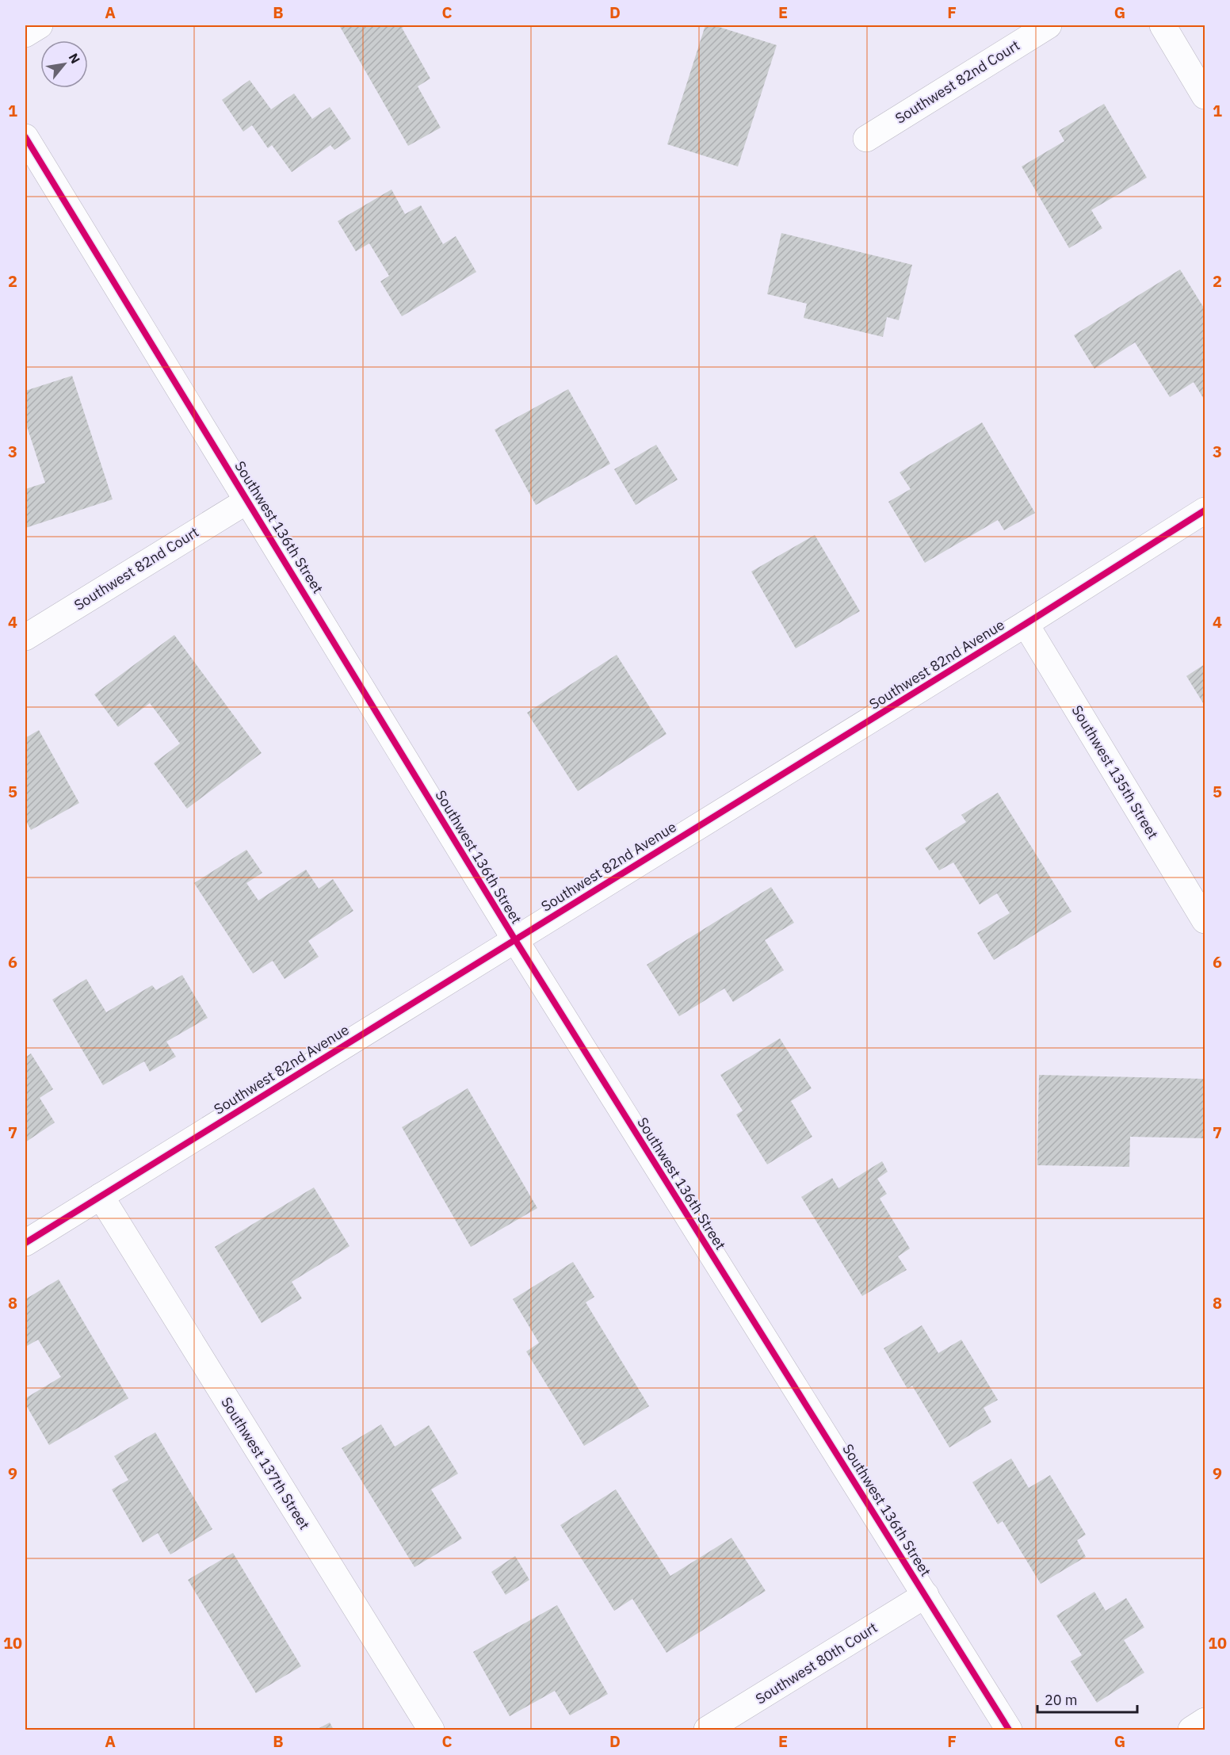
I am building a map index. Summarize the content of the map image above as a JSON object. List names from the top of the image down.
{
  "streets": {
    "street": [
      "Southwest 82nd Court",
      "Southwest 136th Street",
      "Southwest 82nd Avenue",
      "Southwest 135th Street",
      "Southwest 137th Street",
      "Southwest 80th Court"
    ]
  },
  "crossings": [
    ["Southwest 82nd Court", "Southwest 136th Street"],
    ["Southwest 136th Street", "Southwest 82nd Avenue"],
    ["Southwest 136th Street", "Southwest 80th Court"],
    ["Southwest 82nd Avenue", "Southwest 135th Street"],
    ["Southwest 82nd Avenue", "Southwest 137th Street"]
  ],
  "scale_bar": "20 m",
  "north": "top right",
  "grid": {
    "columns": [
      "A",
      "B",
      "C",
      "D",
      "E",
      "F",
      "G"
    ],
    "rows": [
      "1",
      "2",
      "3",
      "4",
      "5",
      "6",
      "7",
      "8",
      "9",
      "10"
    ]
  }
}
